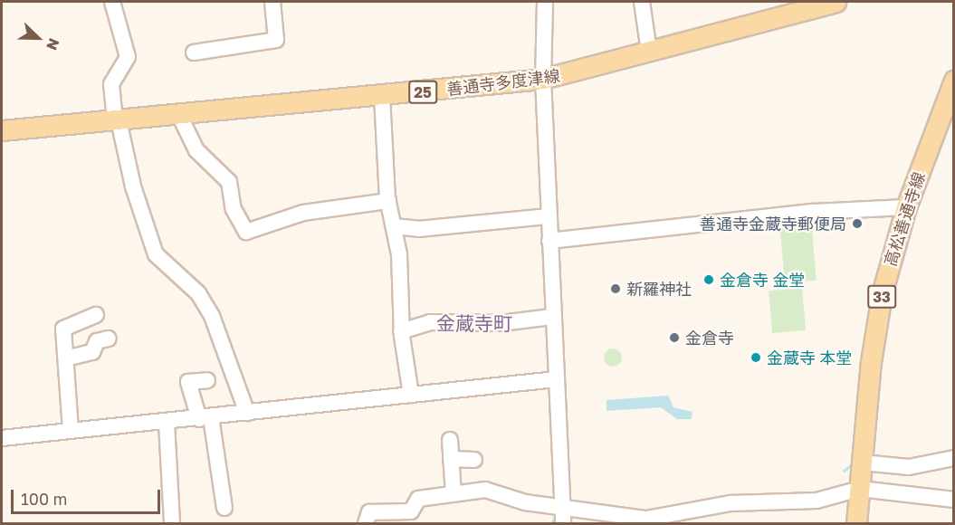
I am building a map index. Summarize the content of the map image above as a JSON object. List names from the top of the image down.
{
  "streets": {
    "main road": [
      "善通寺多度津線",
      "25",
      "高松善通寺線",
      "33"
    ]
  },
  "districts": ["金蔵寺町"],
  "places": [
    "善通寺金蔵寺郵便局",
    "金倉寺 金堂",
    "新羅神社",
    "金倉寺",
    "金蔵寺 本堂"
  ],
  "scale_bar": "100 m",
  "north": "bottom right"
}
